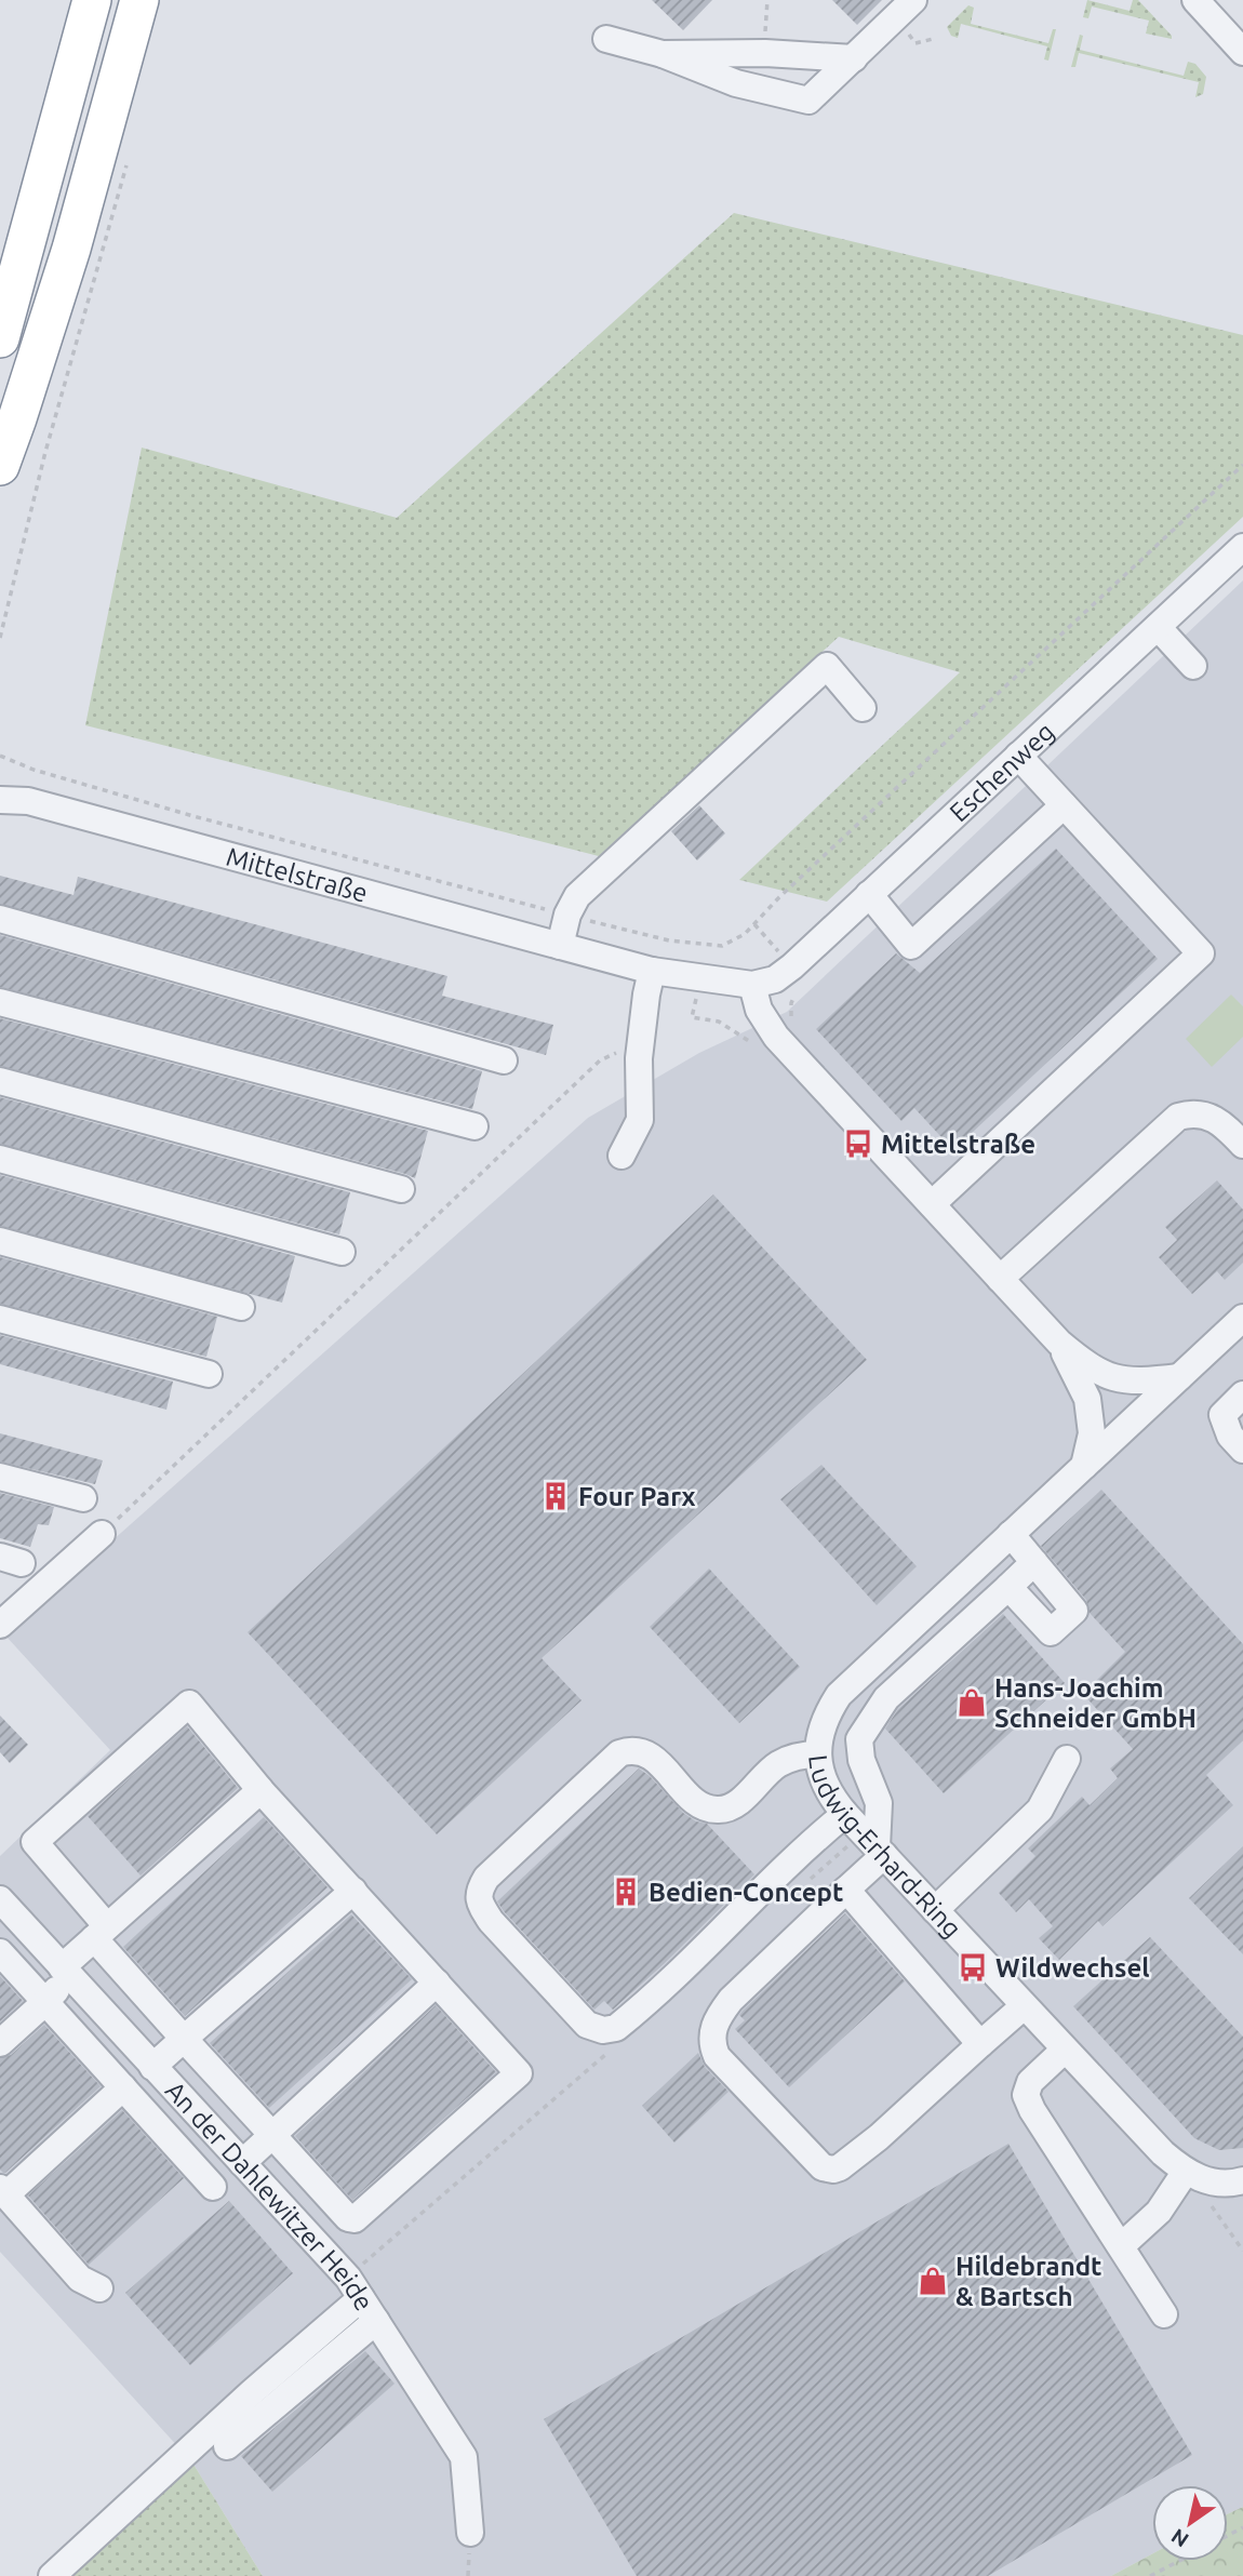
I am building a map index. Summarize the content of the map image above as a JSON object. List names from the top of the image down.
{
  "streets": {
    "street": [
      "Eschenweg",
      "Mittelstraße",
      "Ludwig-Erhard-Ring",
      "An der Dahlewitzer Heide"
    ]
  },
  "crossings": [
    ["Eschenweg", "Mittelstraße"]
  ],
  "places": {
    "bus stop": ["Mittelstraße", "Wildwechsel"],
    "building": ["Four Parx", "Bedien-Concept"],
    "shop": ["Hans-Joachim Schneider GmbH", "Hildebrandt & Bartsch"]
  },
  "north": "bottom left"
}
